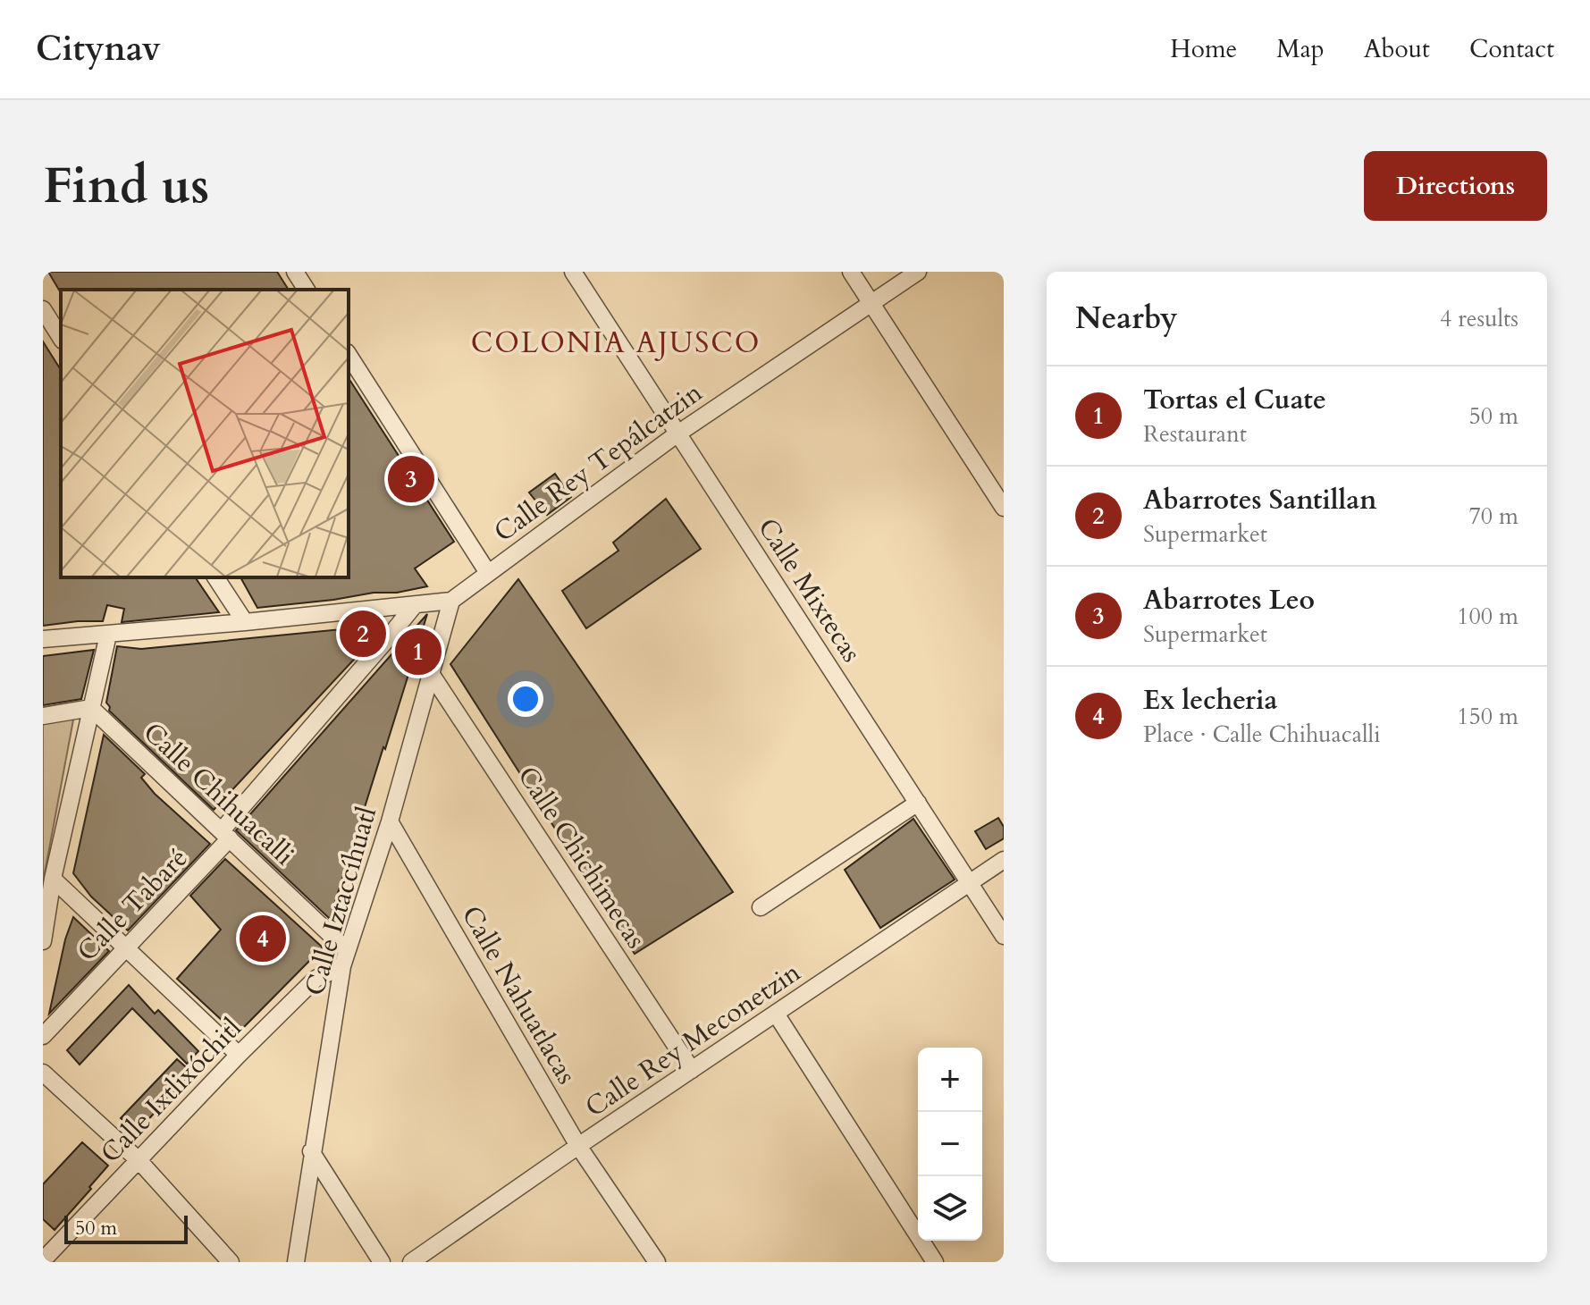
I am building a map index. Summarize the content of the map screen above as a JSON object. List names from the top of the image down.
{
  "streets": {
    "street": [
      "Calle Rey Tepálcatzin",
      "Calle Mixtecas",
      "Calle Chihuacalli",
      "Calle Chichimecas",
      "Calle Iztaccíhuatl",
      "Calle Tabaré",
      "Calle Nahuatlacas",
      "Calle Rey Meconetzin",
      "Calle Ixtlixóchitl"
    ]
  },
  "crossings": [
    ["Calle Rey Tepálcatzin", "Calle Mixtecas"],
    ["Calle Rey Tepálcatzin", "Calle Iztaccíhuatl"],
    ["Calle Mixtecas", "Calle Rey Meconetzin"],
    ["Calle Chihuacalli", "Calle Iztaccíhuatl"],
    ["Calle Chihuacalli", "Calle Tabaré"],
    ["Calle Chihuacalli", "Calle Ixtlixóchitl"],
    ["Calle Chichimecas", "Calle Iztaccíhuatl"],
    ["Calle Chichimecas", "Calle Rey Meconetzin"],
    ["Calle Iztaccíhuatl", "Calle Nahuatlacas"],
    ["Calle Iztaccíhuatl", "Calle Ixtlixóchitl"],
    ["Calle Nahuatlacas", "Calle Rey Meconetzin"]
  ],
  "districts": ["COLONIA AJUSCO"],
  "scale_bar": "50 m",
  "page": {
    "header": "Citynav",
    "nav": [
      "Home",
      "Map",
      "About",
      "Contact"
    ],
    "buttons": "Directions",
    "title": "Find us",
    "heading": ["Nearby", "4 results"],
    "list": [
      {
        "mark": "1",
        "name": "Tortas el Cuate",
        "note": "Restaurant",
        "value": "50 m"
      },
      {
        "mark": "2",
        "name": "Abarrotes Santillan",
        "note": "Supermarket",
        "value": "70 m"
      },
      {
        "mark": "3",
        "name": "Abarrotes Leo",
        "note": "Supermarket",
        "value": "100 m"
      },
      {
        "mark": "4",
        "name": "Ex lecheria",
        "note": "Place · Calle Chihuacalli",
        "value": "150 m"
      }
    ],
    "pins": [
      "3",
      "2",
      "1",
      "4"
    ],
    "map_buttons": ["+", "−"],
    "scale": "50 m"
  }
}
